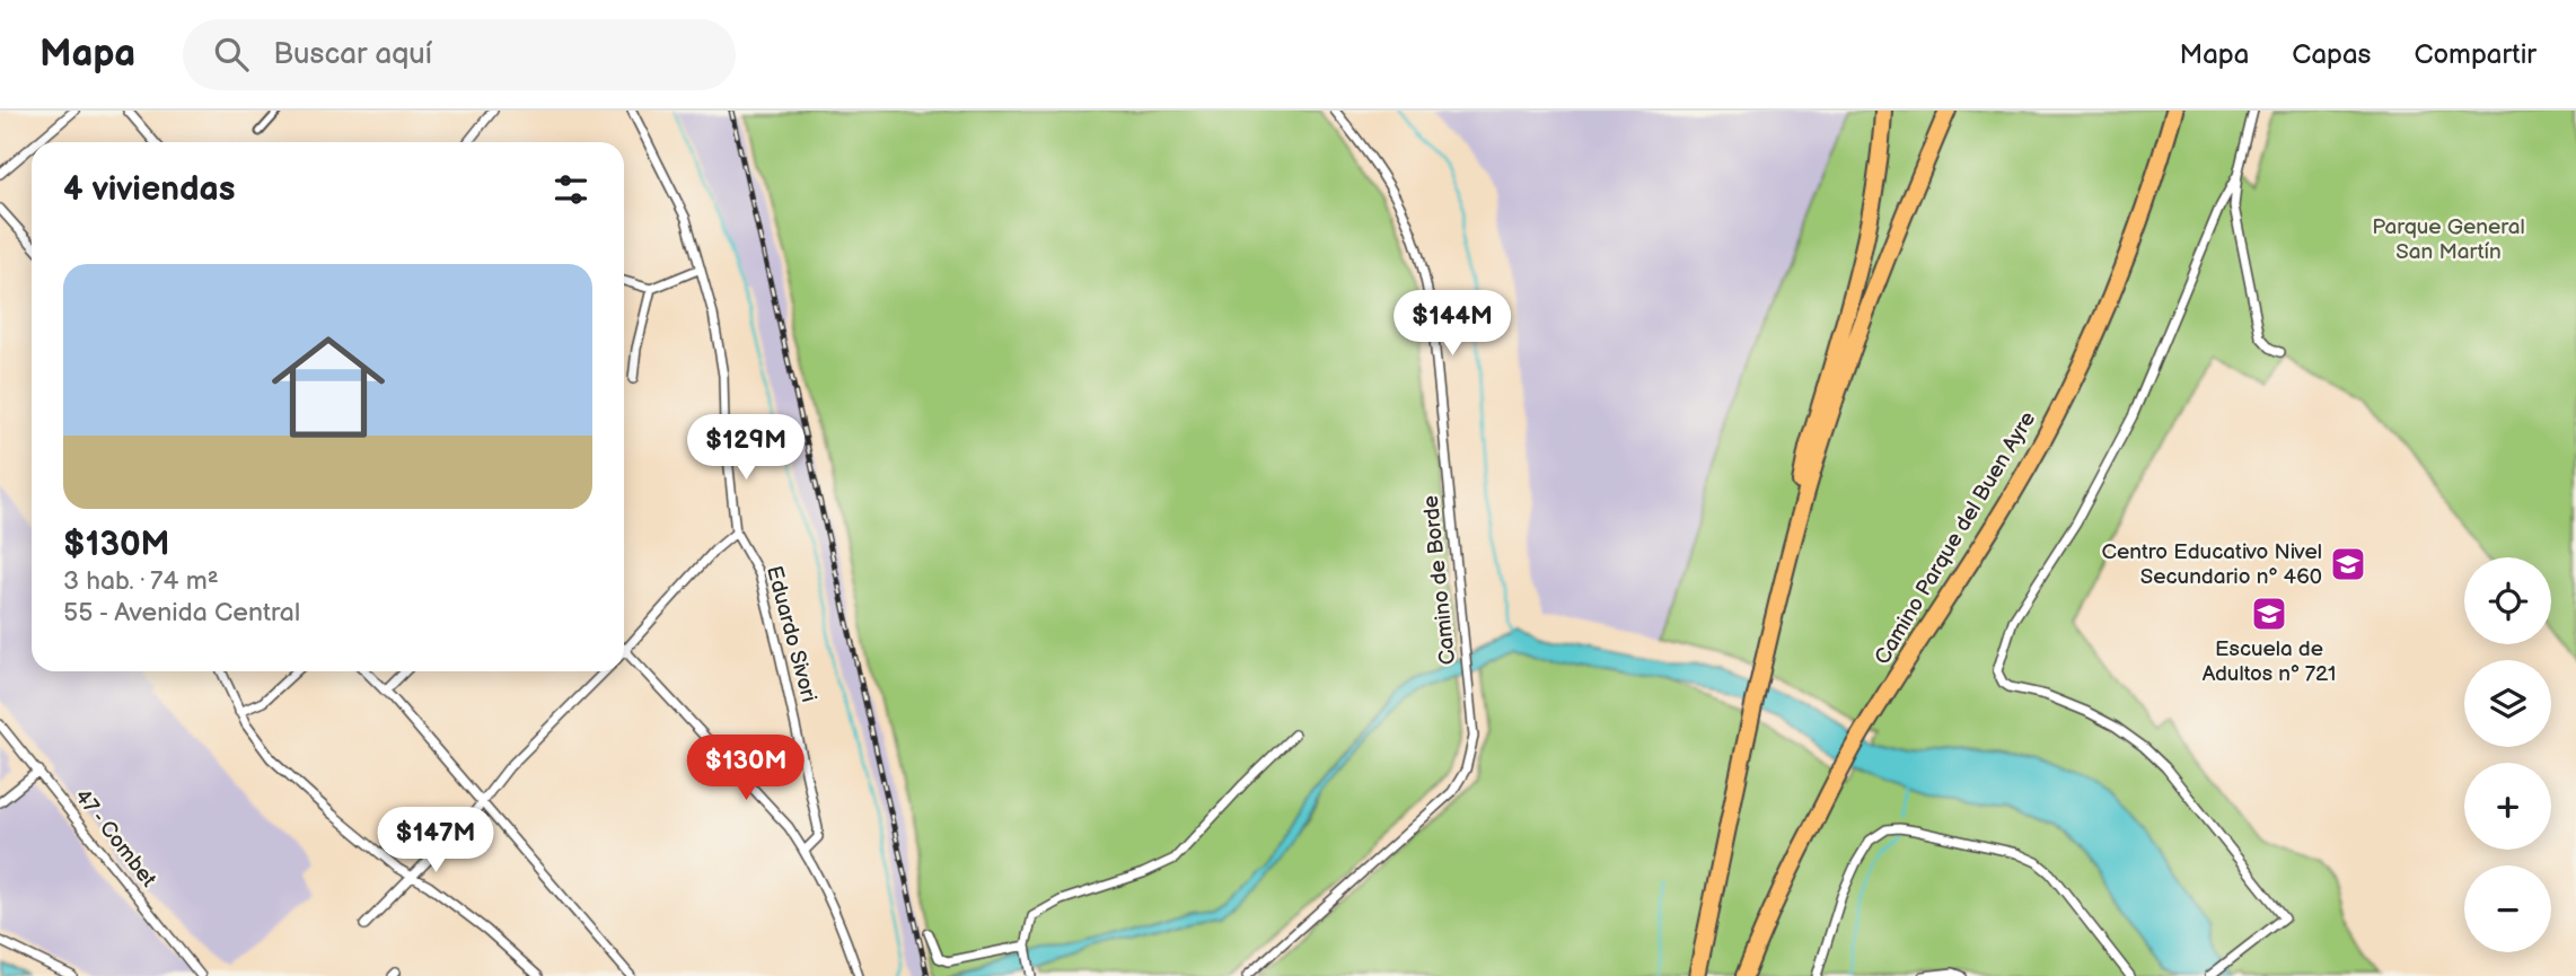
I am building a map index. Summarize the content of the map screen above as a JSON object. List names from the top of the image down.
{
  "streets": {
    "highway": ["Camino Parque del Buen Ayre"],
    "street": ["Camino de Borde", "Eduardo Sivori", "47 - Combet"]
  },
  "parks": ["Parque General San Martín"],
  "places": {
    "school or university": ["Centro Educativo Nivel Secundario nº 460", "Escuela de Adultos nº 721"]
  },
  "page": {
    "header": "Mapa",
    "search": "Buscar aquí",
    "nav": ["Mapa", "Capas", "Compartir"],
    "heading": "4 viviendas",
    "list": [
      {
        "name": "$130M",
        "note": "3 hab. · 74 m² · 55 - Avenida Central"
      }
    ],
    "price": [
      "$144M",
      "$129M",
      "$130M",
      "$147M"
    ],
    "map_buttons": ["+", "−"]
  }
}
